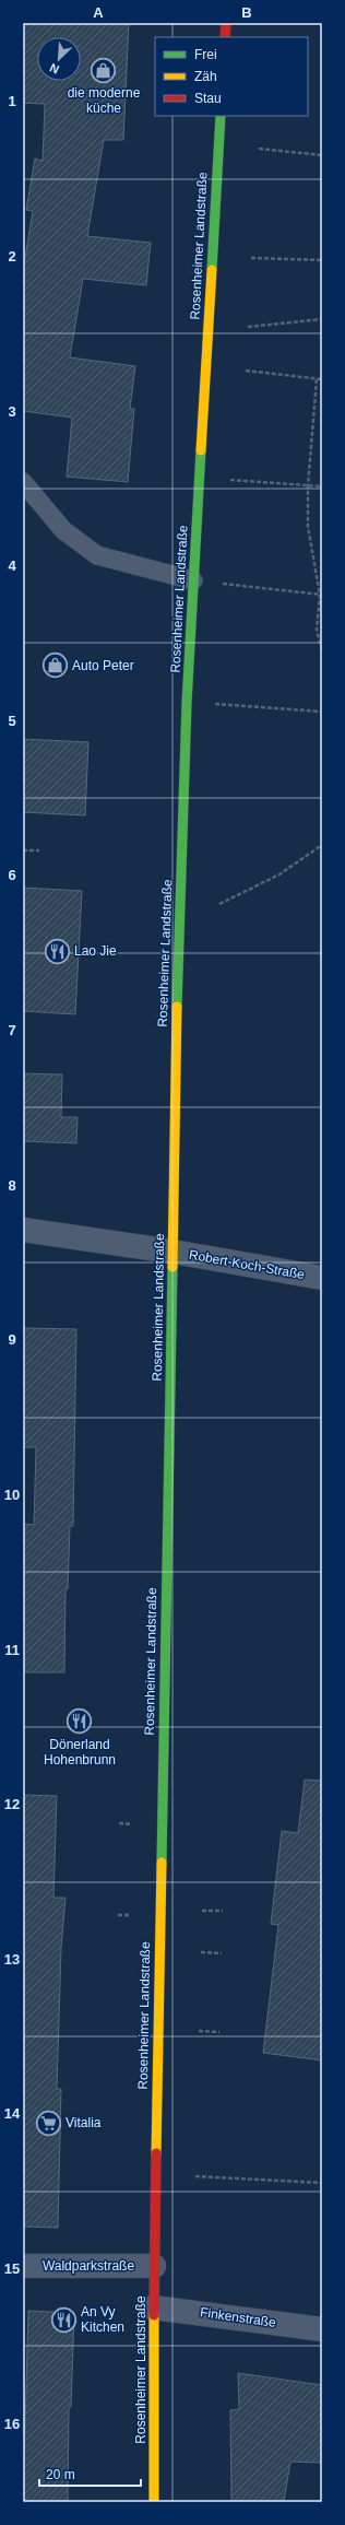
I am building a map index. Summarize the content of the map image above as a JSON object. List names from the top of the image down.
{
  "streets": {
    "main road": ["Rosenheimer Landstraße"],
    "street": ["Robert-Koch-Straße", "Waldparkstraße", "Finkenstraße"]
  },
  "crossings": [
    ["Rosenheimer Landstraße", "Robert-Koch-Straße"],
    ["Rosenheimer Landstraße", "Waldparkstraße"],
    ["Rosenheimer Landstraße", "Finkenstraße"]
  ],
  "places": {
    "shop": ["die moderne küche", "Auto Peter"],
    "restaurant": ["Lao Jie", "Dönerland Hohenbrunn", "An Vy Kitchen"],
    "supermarket": ["Vitalia"]
  },
  "legend": ["Frei", "Zäh", "Stau"],
  "scale_bar": "20 m",
  "north": "bottom left",
  "grid": {
    "columns": ["A", "B"],
    "rows": [
      "1",
      "2",
      "3",
      "4",
      "5",
      "6",
      "7",
      "8",
      "9",
      "10",
      "11",
      "12",
      "13",
      "14",
      "15",
      "16"
    ]
  }
}
